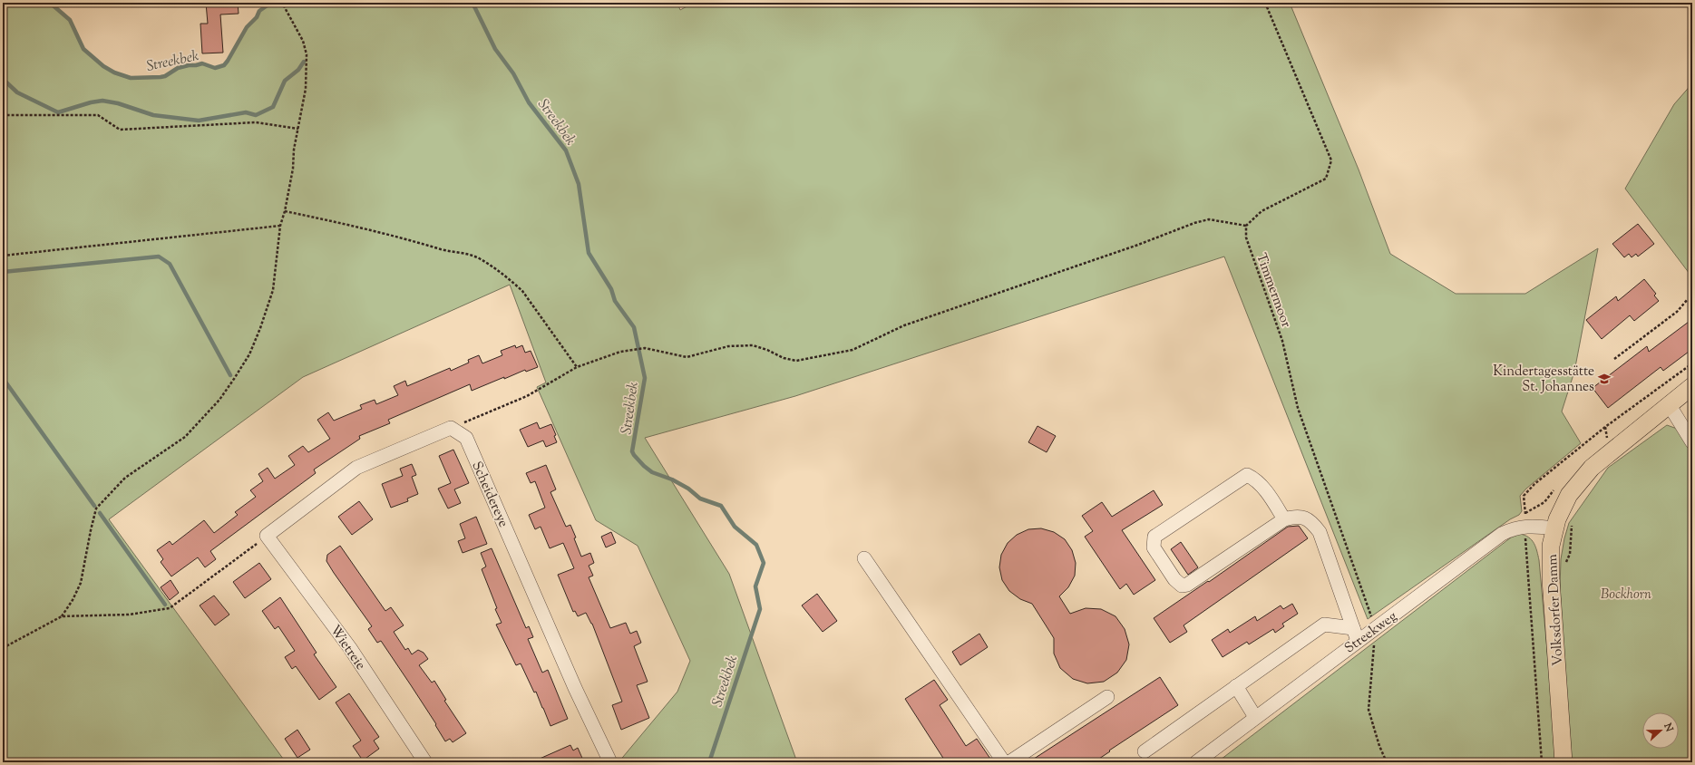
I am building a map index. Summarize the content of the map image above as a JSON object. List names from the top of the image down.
{
  "streets": {
    "main road": ["Volksdorfer Damm"],
    "street": ["Scheidereye", "Streekweg", "Wietreie"],
    "path": ["Timmermoor"]
  },
  "crossings": [
    ["Timmermoor", "Streekweg"],
    ["Volksdorfer Damm", "Streekweg"]
  ],
  "water": ["Streekbek"],
  "parks": ["Bockhorn"],
  "places": {
    "school or university": ["Kindertagesstätte St. Johannes"]
  },
  "north": "right"
}
